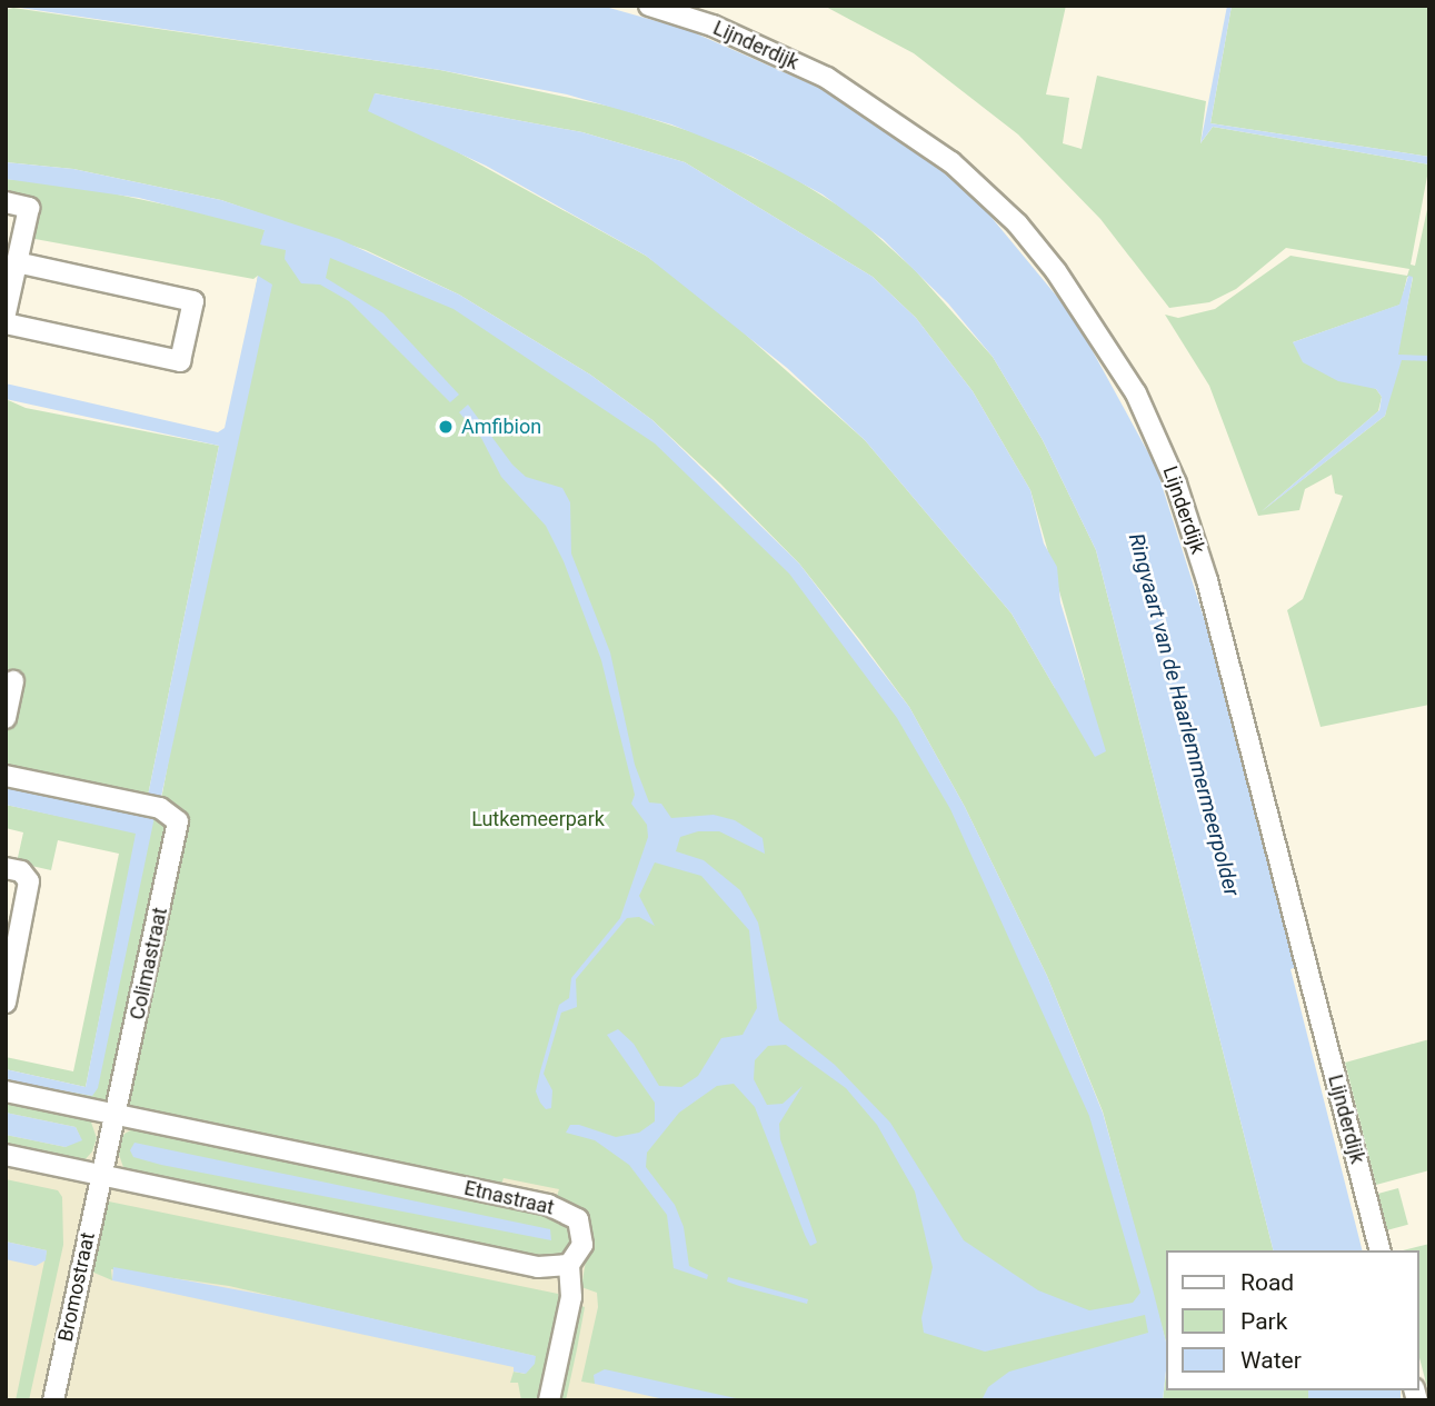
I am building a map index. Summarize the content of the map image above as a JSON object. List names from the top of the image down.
{
  "streets": {
    "street": [
      "Lijnderdijk",
      "Colimastraat",
      "Etnastraat",
      "Bromostraat"
    ]
  },
  "crossings": [
    ["Colimastraat", "Etnastraat"],
    ["Colimastraat", "Bromostraat"]
  ],
  "water": ["Ringvaart van de Haarlemmermeerpolder"],
  "parks": ["Lutkemeerpark"],
  "places": ["Amfibion"],
  "legend": ["Road", "Park", "Water"]
}
